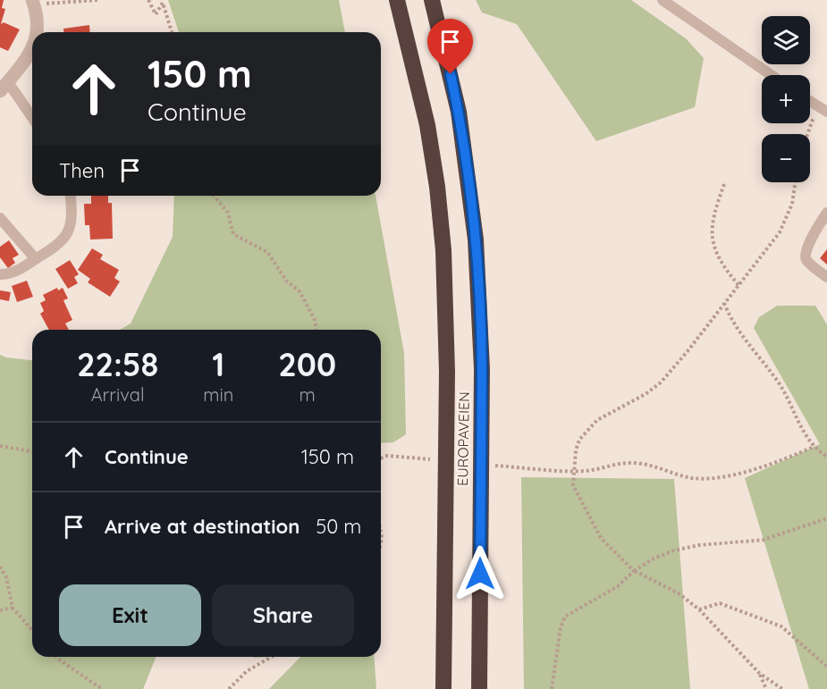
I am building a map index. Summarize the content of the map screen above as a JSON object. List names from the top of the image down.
{
  "streets": {
    "highway": ["EUROPAVEIEN"]
  },
  "page": {
    "map_buttons": ["+", "−"],
    "turn": ["150 m", "Continue"],
    "then": "Then",
    "eta": [
      "22:58",
      "Arrival",
      "1",
      "min",
      "200",
      "m"
    ],
    "list": [
      {
        "name": "Continue",
        "value": "150 m"
      },
      {
        "name": "Arrive at destination",
        "value": "50 m"
      }
    ],
    "buttons": ["Exit", "Share"]
  }
}
